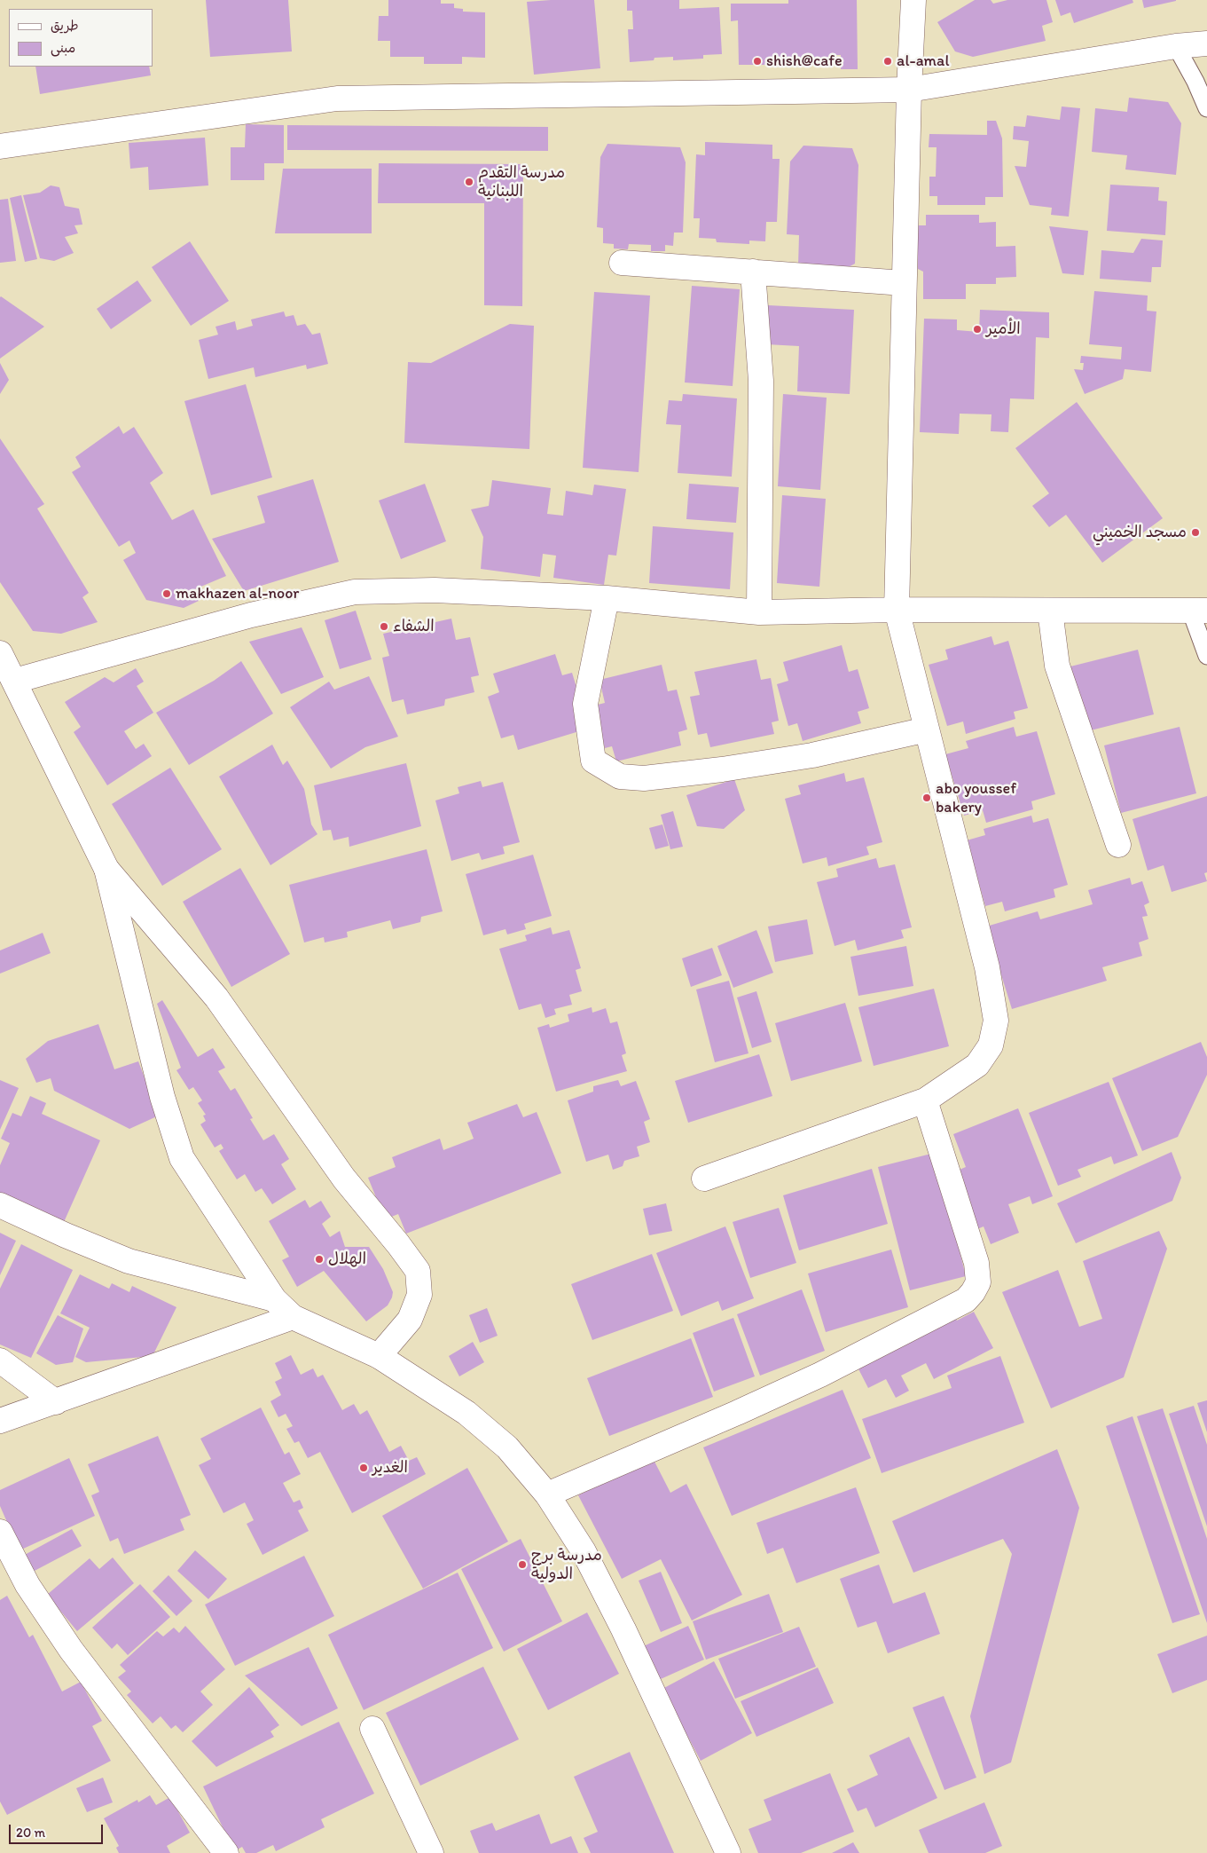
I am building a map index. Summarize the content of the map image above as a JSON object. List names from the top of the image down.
{
  "places": [
    "shish@cafe",
    "al-amal",
    "مدرسة التقدم اللبنانية",
    "الأمير",
    "مسجد الخميني",
    "makhazen al-noor",
    "الشفاء",
    "abo youssef bakery",
    "الهلال",
    "الغدير",
    "مدرسة برج الدولية"
  ],
  "legend": ["طريق", "مبنى"],
  "scale_bar": "20 m"
}
